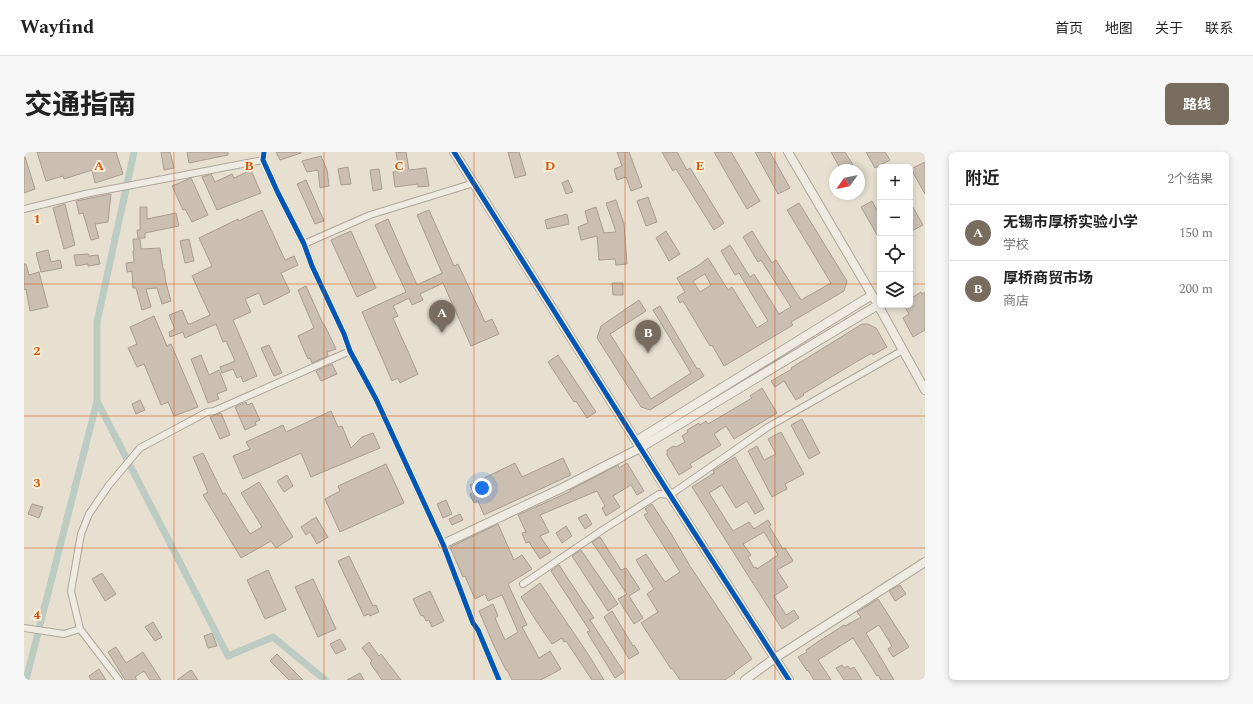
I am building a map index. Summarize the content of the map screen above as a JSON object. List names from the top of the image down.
{
  "north": "bottom left",
  "page": {
    "header": "Wayfind",
    "nav": [
      "首页",
      "地图",
      "关于",
      "联系"
    ],
    "title": "交通指南",
    "buttons": "路线",
    "heading": ["附近", "2个结果"],
    "map_buttons": ["+", "−"],
    "list": [
      {
        "mark": "A",
        "name": "无锡市厚桥实验小学",
        "note": "学校",
        "value": "150 m"
      },
      {
        "mark": "B",
        "name": "厚桥商贸市场",
        "note": "商店",
        "value": "200 m"
      }
    ],
    "pins": ["A", "B"]
  },
  "grid": {
    "columns": [
      "A",
      "B",
      "C",
      "D",
      "E"
    ],
    "rows": [
      "1",
      "2",
      "3",
      "4"
    ]
  }
}
